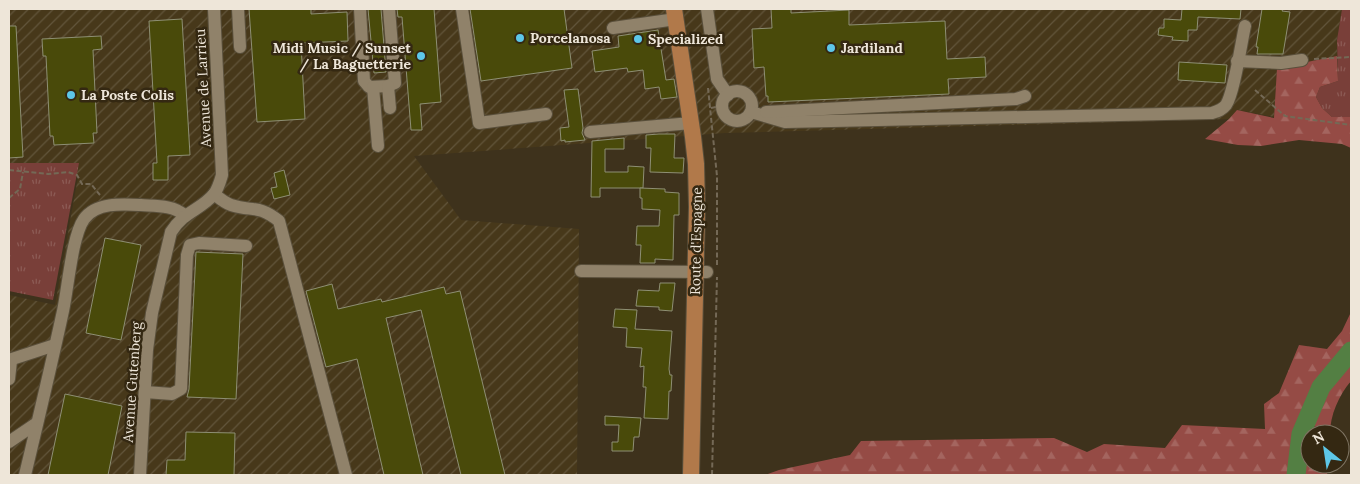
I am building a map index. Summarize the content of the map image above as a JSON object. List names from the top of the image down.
{
  "streets": {
    "main road": ["Route d'Espagne"],
    "street": ["Avenue de Larrieu", "Avenue Gutenberg"]
  },
  "crossings": [
    ["Avenue de Larrieu", "Avenue Gutenberg"]
  ],
  "places": [
    "Porcelanosa",
    "Specialized",
    "Jardiland",
    "Midi Music / Sunset / La Baguetterie",
    "La Poste Colis"
  ],
  "north": "top left"
}
